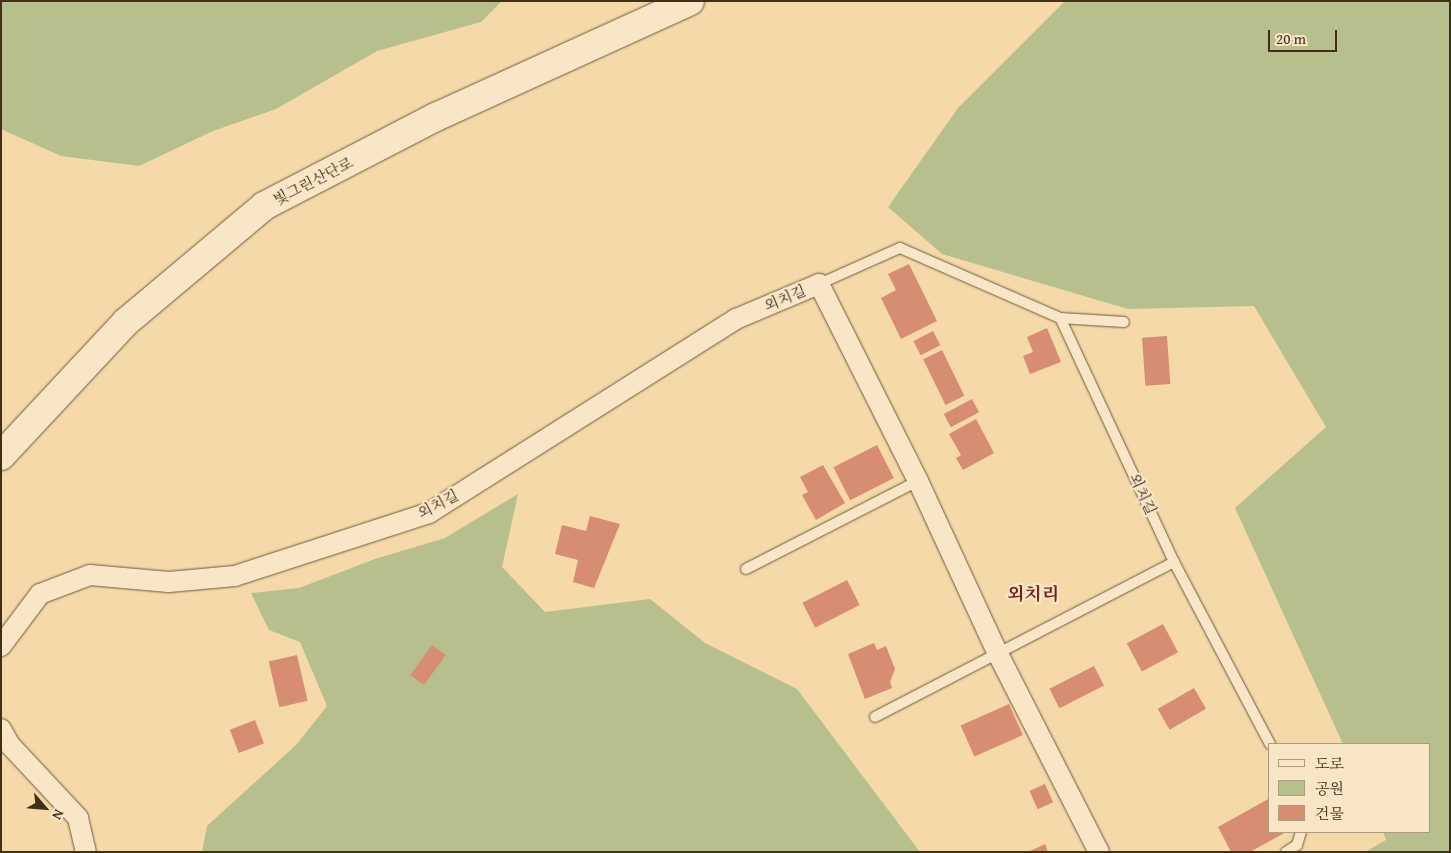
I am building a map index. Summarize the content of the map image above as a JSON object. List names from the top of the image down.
{
  "streets": {
    "street": ["빛그린산단로", "외치길"]
  },
  "districts": ["외치리"],
  "legend": ["도로", "공원", "건물"],
  "scale_bar": "20 m",
  "north": "bottom right"
}
